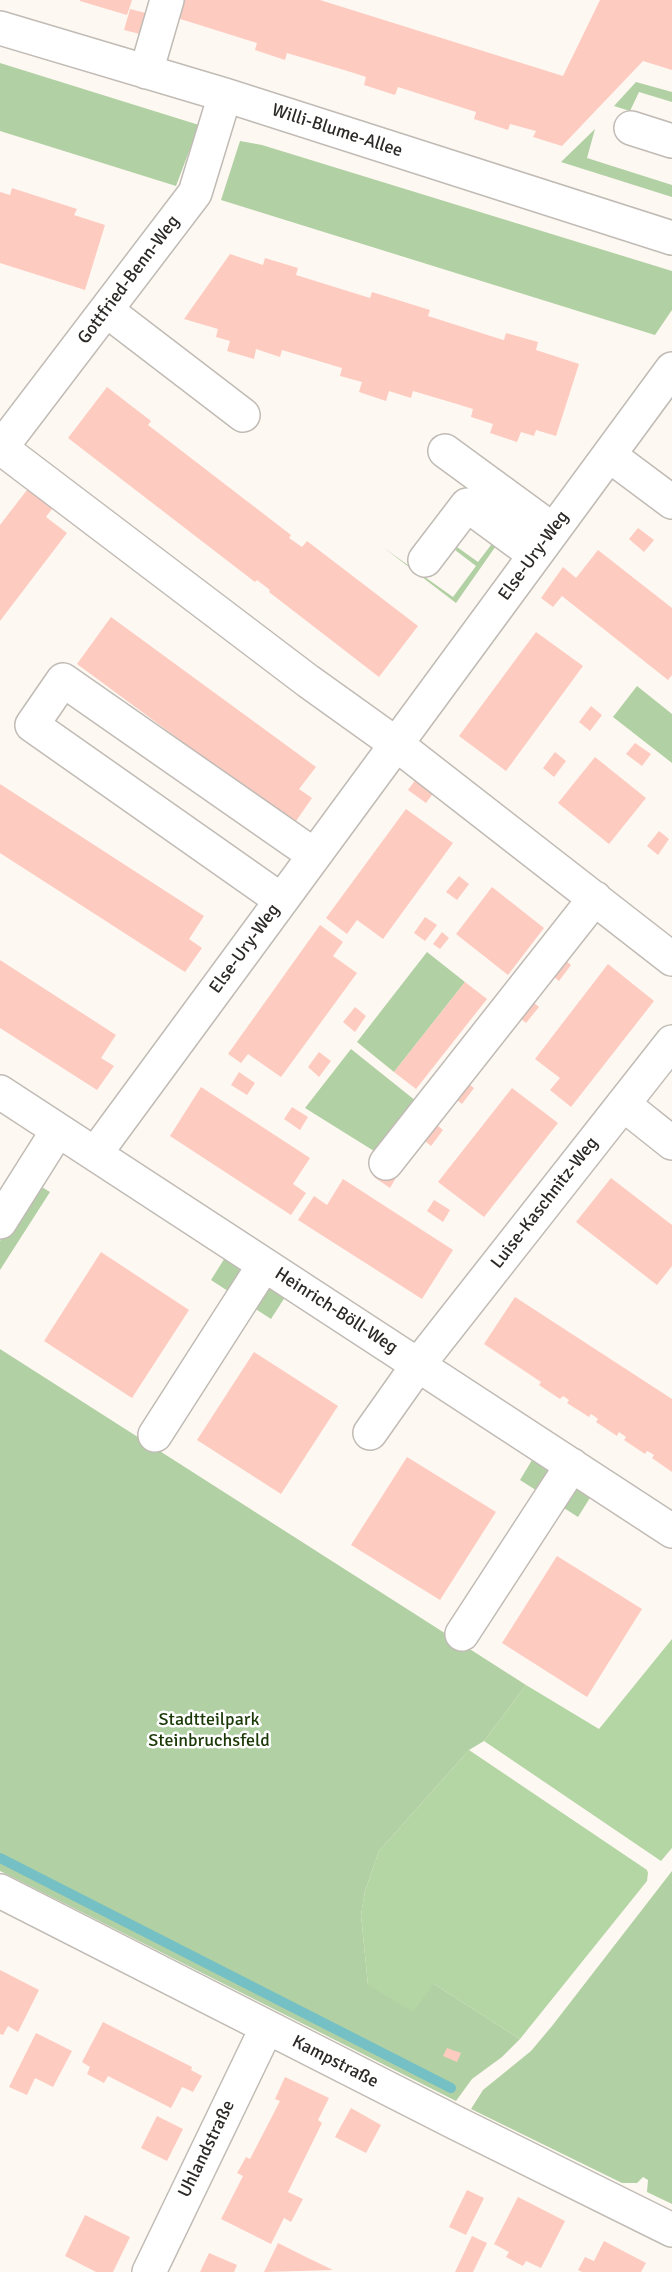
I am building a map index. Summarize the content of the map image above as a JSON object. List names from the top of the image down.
{
  "streets": {
    "street": [
      "Willi-Blume-Allee",
      "Gottfried-Benn-Weg",
      "Else-Ury-Weg",
      "Luise-Kaschnitz-Weg",
      "Heinrich-Böll-Weg",
      "Kampstraße",
      "Uhlandstraße"
    ]
  },
  "crossings": [
    ["Willi-Blume-Allee", "Gottfried-Benn-Weg"],
    ["Else-Ury-Weg", "Heinrich-Böll-Weg"],
    ["Luise-Kaschnitz-Weg", "Heinrich-Böll-Weg"],
    ["Kampstraße", "Uhlandstraße"]
  ],
  "parks": ["Stadtteilpark Steinbruchsfeld"]
}
